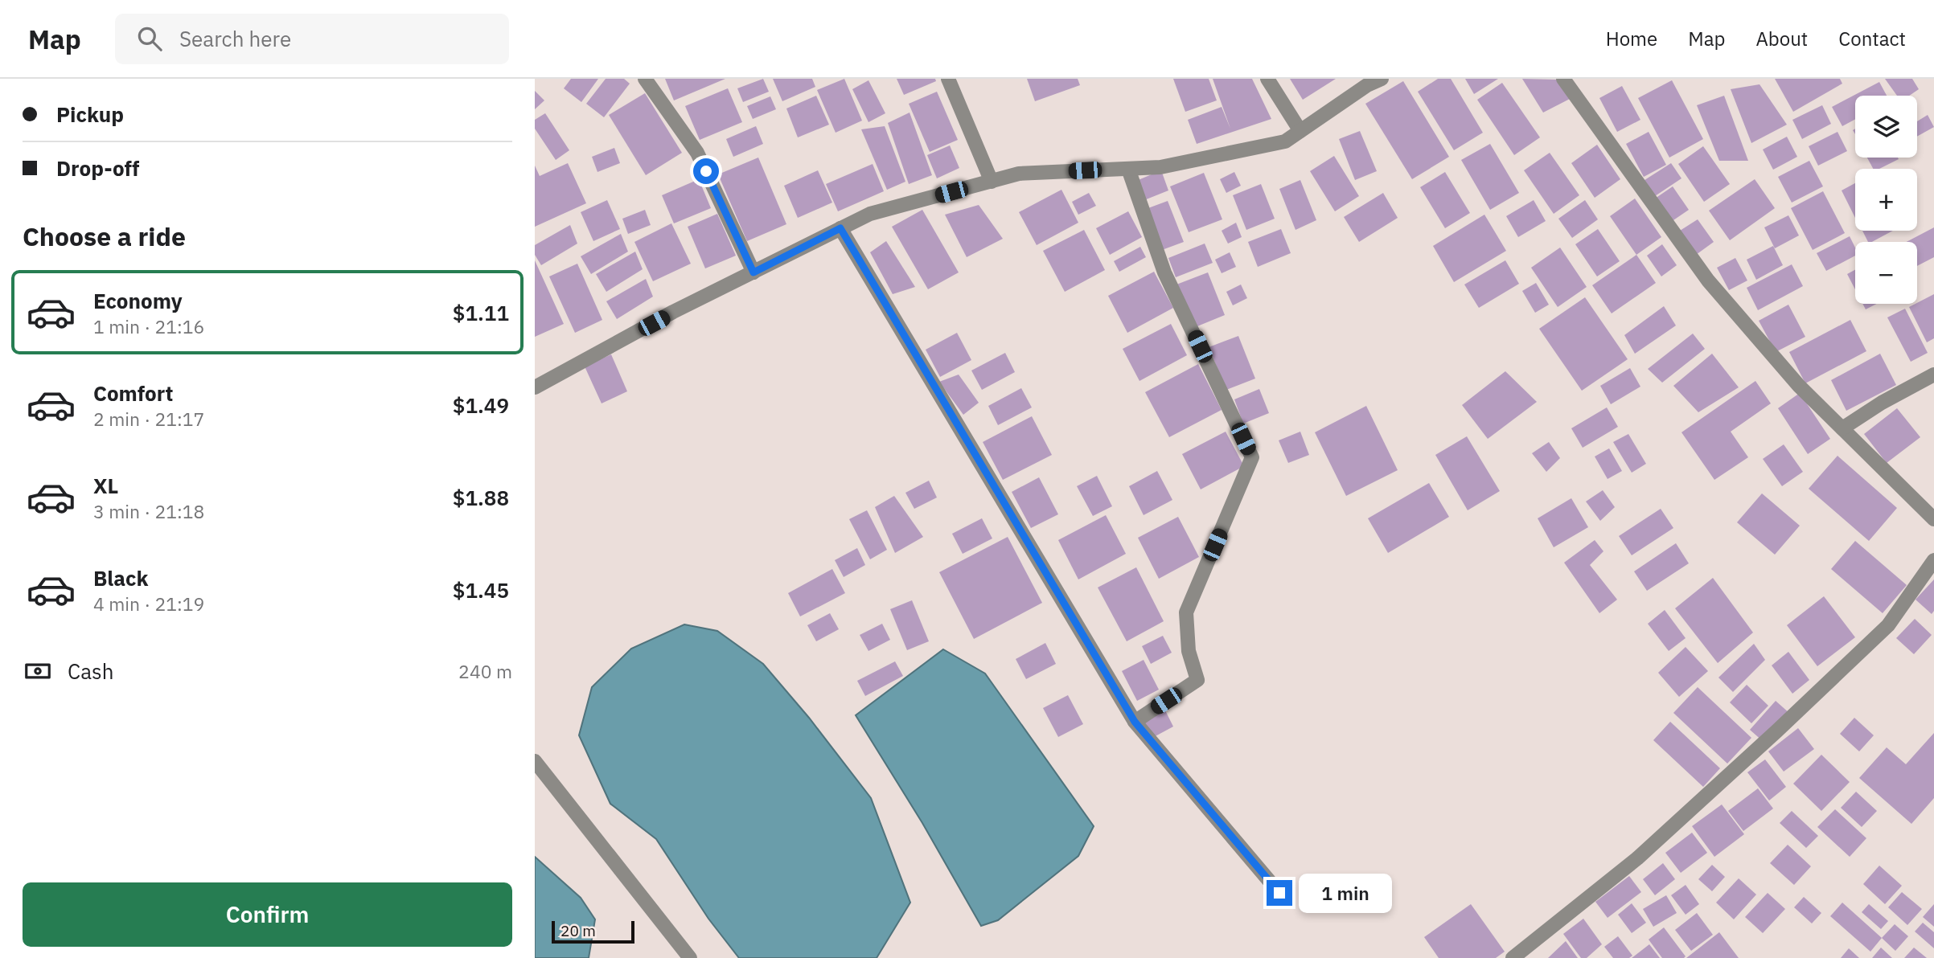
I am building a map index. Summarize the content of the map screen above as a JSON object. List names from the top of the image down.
{
  "scale_bar": "20 m",
  "page": {
    "header": "Map",
    "search": "Search here",
    "nav": [
      "Home",
      "Map",
      "About",
      "Contact"
    ],
    "banner": ["Pickup", "Drop-off"],
    "map_buttons": ["+", "−"],
    "heading": "Choose a ride",
    "list": [
      {
        "name": "Economy",
        "note": "1 min · 21:16",
        "value": "$1.11"
      },
      {
        "name": "Comfort",
        "note": "2 min · 21:17",
        "value": "$1.49"
      },
      {
        "name": "XL",
        "note": "3 min · 21:18",
        "value": "$1.88"
      },
      {
        "name": "Black",
        "note": "4 min · 21:19",
        "value": "$1.45"
      }
    ],
    "pay": ["Cash", "240 m"],
    "buttons": "Confirm",
    "bubble": "1 min",
    "scale": "20 m"
  }
}
